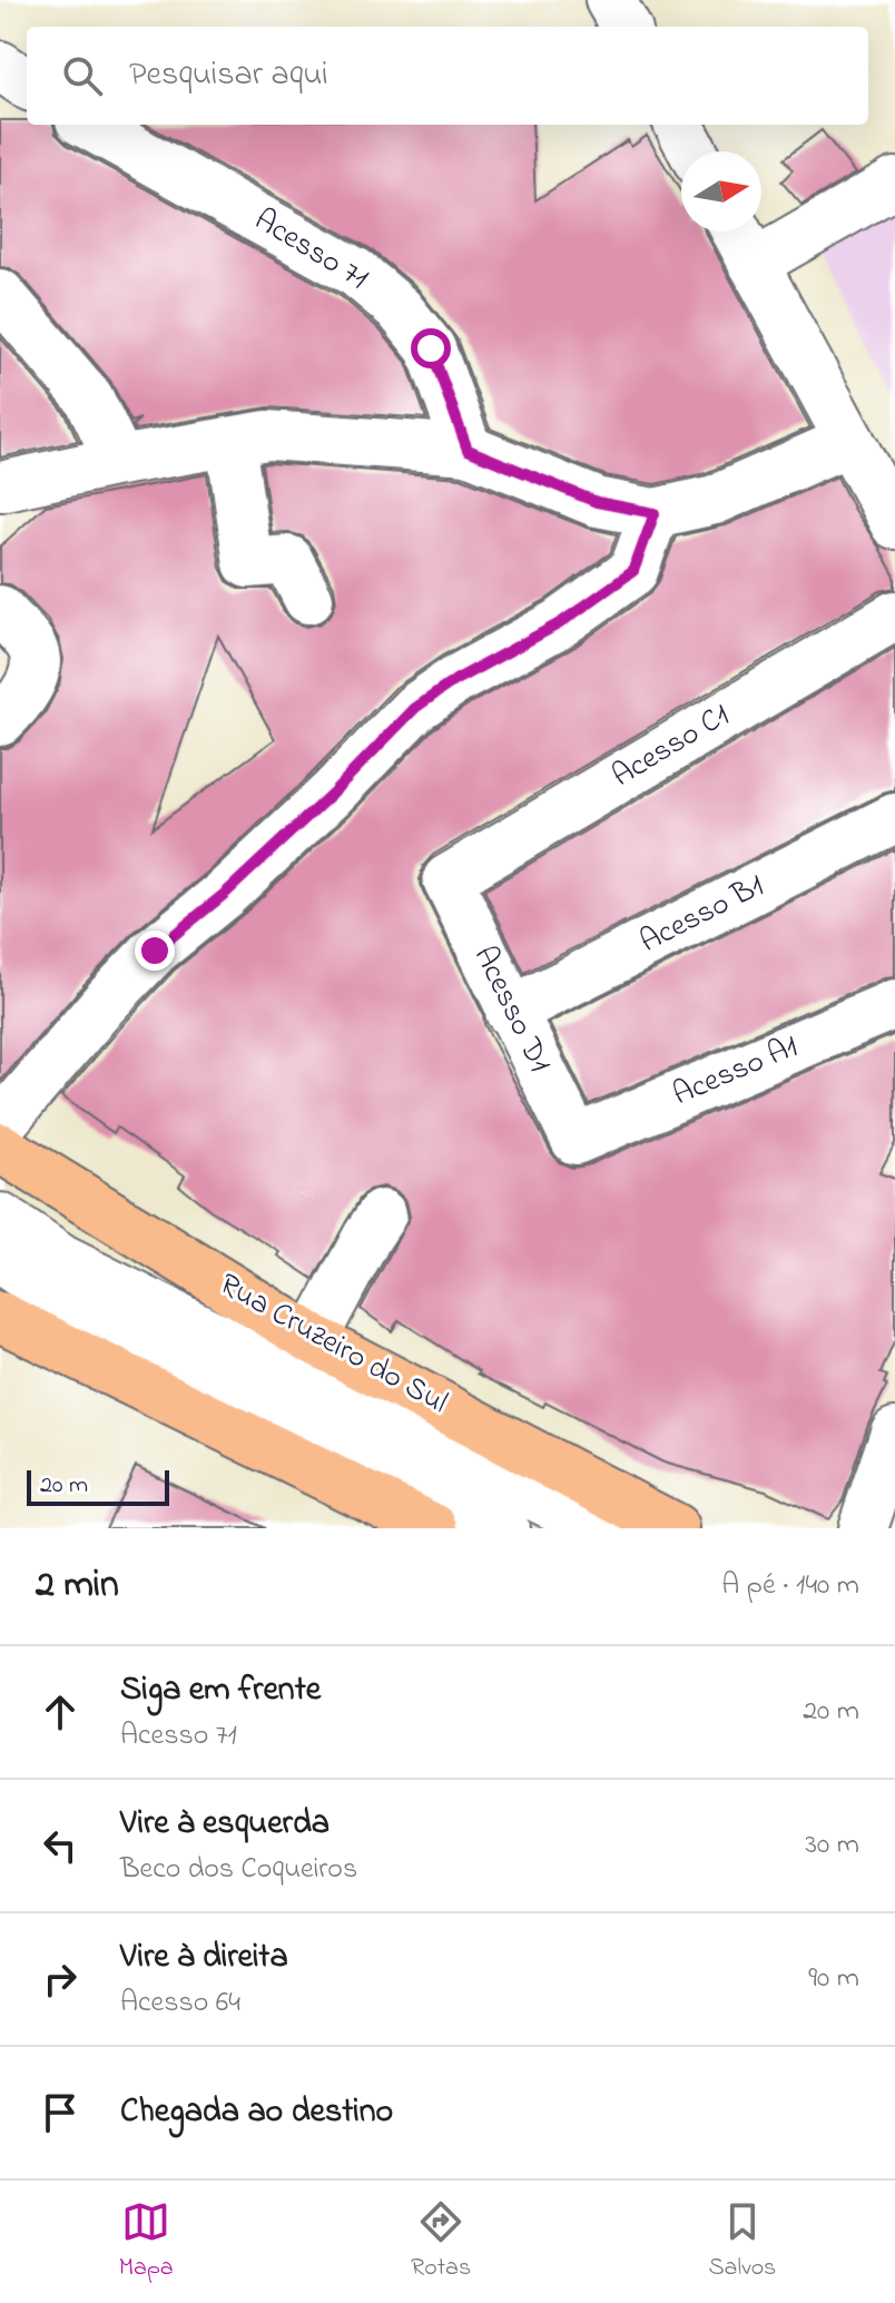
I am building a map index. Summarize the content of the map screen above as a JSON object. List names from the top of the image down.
{
  "streets": {
    "main road": ["Rua Cruzeiro do Sul"],
    "street": [
      "Acesso 71",
      "Acesso C1",
      "Acesso B1",
      "Acesso D1",
      "Acesso A1"
    ]
  },
  "crossings": [
    ["Acesso C1", "Acesso D1"],
    ["Acesso B1", "Acesso D1"],
    ["Acesso D1", "Acesso A1"]
  ],
  "scale_bar": "20 m",
  "north": "right",
  "page": {
    "search": "Pesquisar aqui",
    "scale": "20 m",
    "heading": ["2 min", "A pé · 140 m"],
    "list": [
      ["Siga em frente", "Acesso 71", "20 m"],
      ["Vire à esquerda", "Beco dos Coqueiros", "30 m"],
      ["Vire à direita", "Acesso 64", "90 m"],
      "Chegada ao destino"
    ],
    "nav": ["Mapa", "Rotas", "Salvos"]
  }
}
